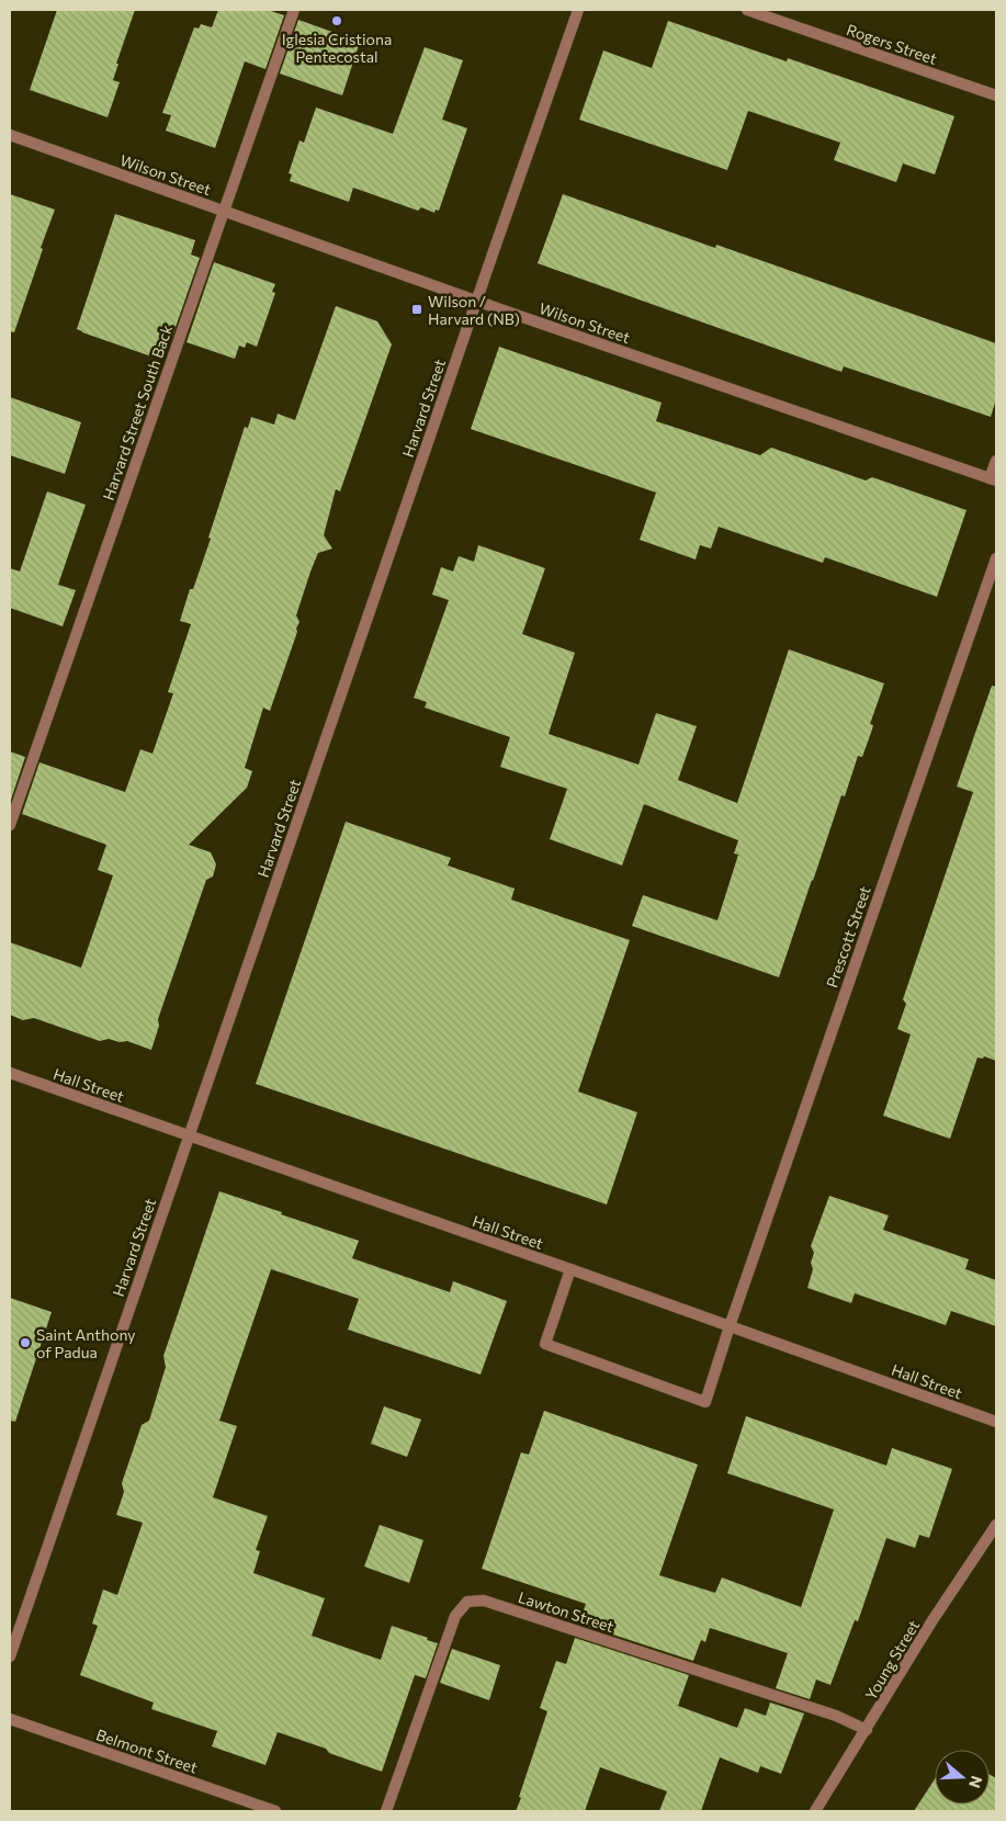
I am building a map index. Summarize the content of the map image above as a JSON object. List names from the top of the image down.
{
  "streets": {
    "street": [
      "Rogers Street",
      "Wilson Street",
      "Harvard Street",
      "Harvard Street South Back",
      "Prescott Street",
      "Hall Street",
      "Lawton Street",
      "Young Street",
      "Belmont Street"
    ]
  },
  "crossings": [
    ["Wilson Street", "Harvard Street"],
    ["Wilson Street", "Harvard Street South Back"],
    ["Harvard Street", "Hall Street"],
    ["Prescott Street", "Hall Street"],
    ["Lawton Street", "Young Street"]
  ],
  "places": {
    "other": ["Iglesia Cristiona Pentecostal", "Saint Anthony of Padua"],
    "transit": ["Wilson / Harvard (NB)"]
  },
  "north": "right"
}
